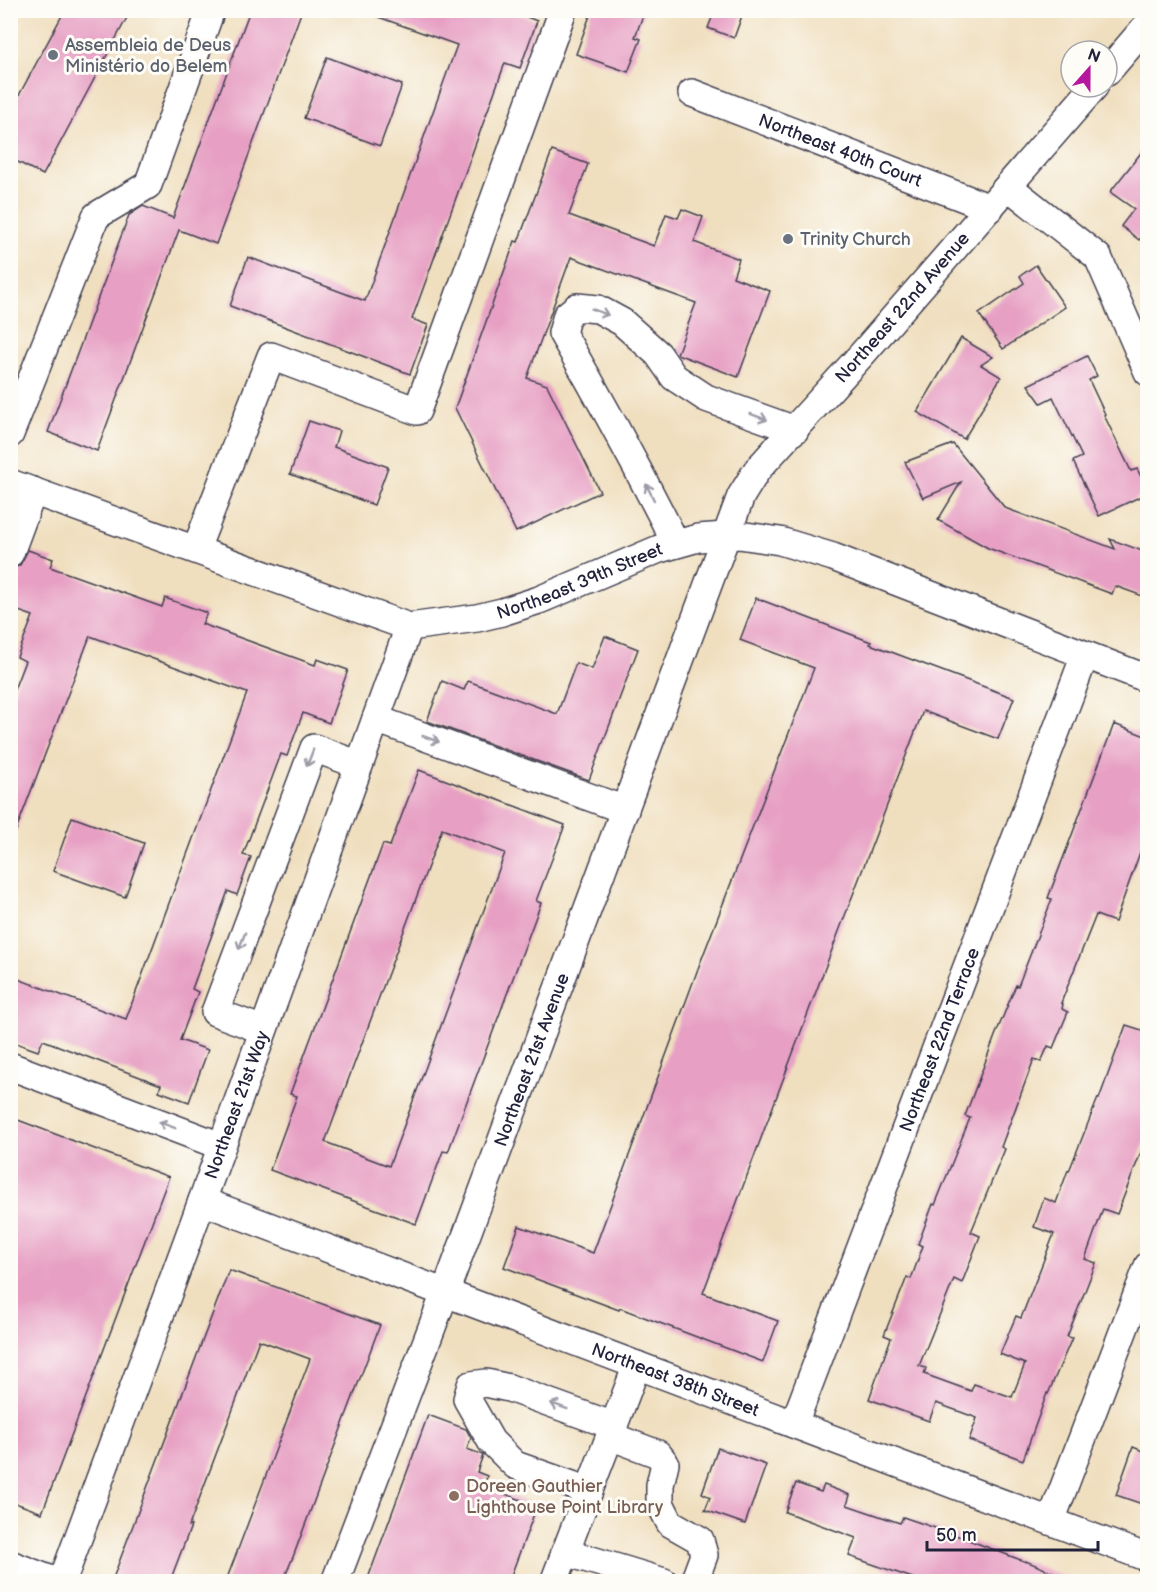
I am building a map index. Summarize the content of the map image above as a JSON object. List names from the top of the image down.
{
  "streets": {
    "street": [
      "Northeast 40th Court",
      "Northeast 22nd Avenue",
      "Northeast 39th Street",
      "Northeast 22nd Terrace",
      "Northeast 21st Avenue",
      "Northeast 21st Way",
      "Northeast 38th Street"
    ]
  },
  "crossings": [
    ["Northeast 40th Court", "Northeast 22nd Avenue"],
    ["Northeast 22nd Avenue", "Northeast 39th Street"],
    ["Northeast 22nd Avenue", "Northeast 21st Avenue"],
    ["Northeast 39th Street", "Northeast 22nd Terrace"],
    ["Northeast 39th Street", "Northeast 21st Avenue"],
    ["Northeast 39th Street", "Northeast 21st Way"],
    ["Northeast 22nd Terrace", "Northeast 38th Street"],
    ["Northeast 21st Avenue", "Northeast 38th Street"],
    ["Northeast 21st Way", "Northeast 38th Street"]
  ],
  "places": ["Assembleia de Deus Ministério do Belem", "Trinity Church", "Doreen Gauthier Lighthouse Point Library"],
  "scale_bar": "50 m",
  "north": "top"
}
